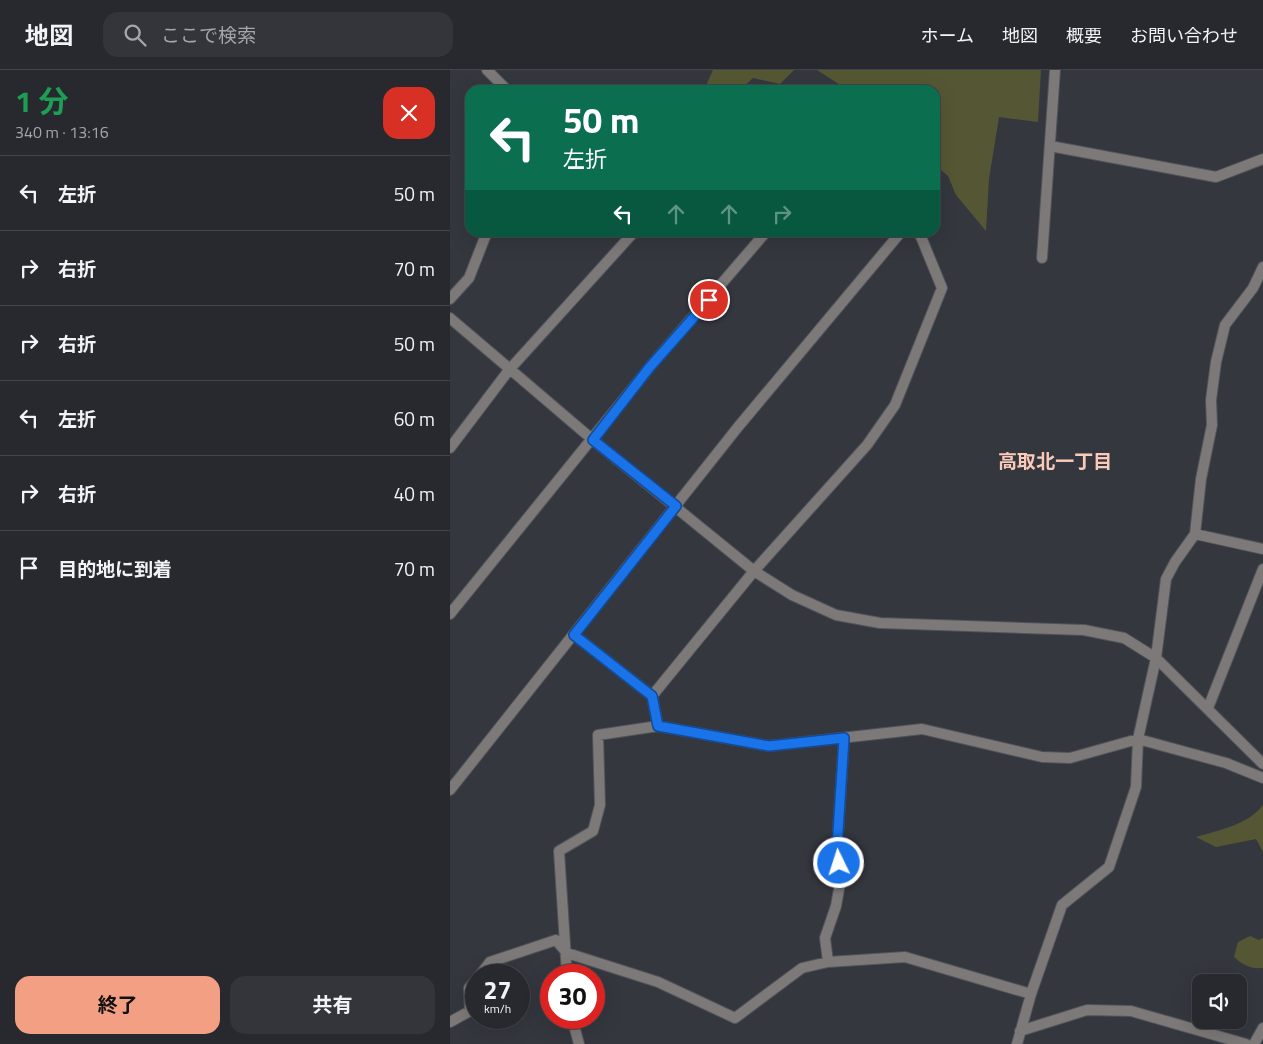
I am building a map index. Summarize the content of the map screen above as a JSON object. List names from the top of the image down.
{
  "districts": ["高取北一丁目"],
  "page": {
    "header": "地図",
    "search": "ここで検索",
    "nav": [
      "ホーム",
      "地図",
      "概要",
      "お問い合わせ"
    ],
    "heading": ["1 分", "340 m · 13:16"],
    "turn": ["50 m", "左折"],
    "list": [
      {
        "name": "左折",
        "value": "50 m"
      },
      {
        "name": "右折",
        "value": "70 m"
      },
      {
        "name": "右折",
        "value": "50 m"
      },
      {
        "name": "左折",
        "value": "60 m"
      },
      {
        "name": "右折",
        "value": "40 m"
      },
      {
        "name": "目的地に到着",
        "value": "70 m"
      }
    ],
    "speed": "27 km/h",
    "limit": "30",
    "buttons": ["終了", "共有"]
  }
}
